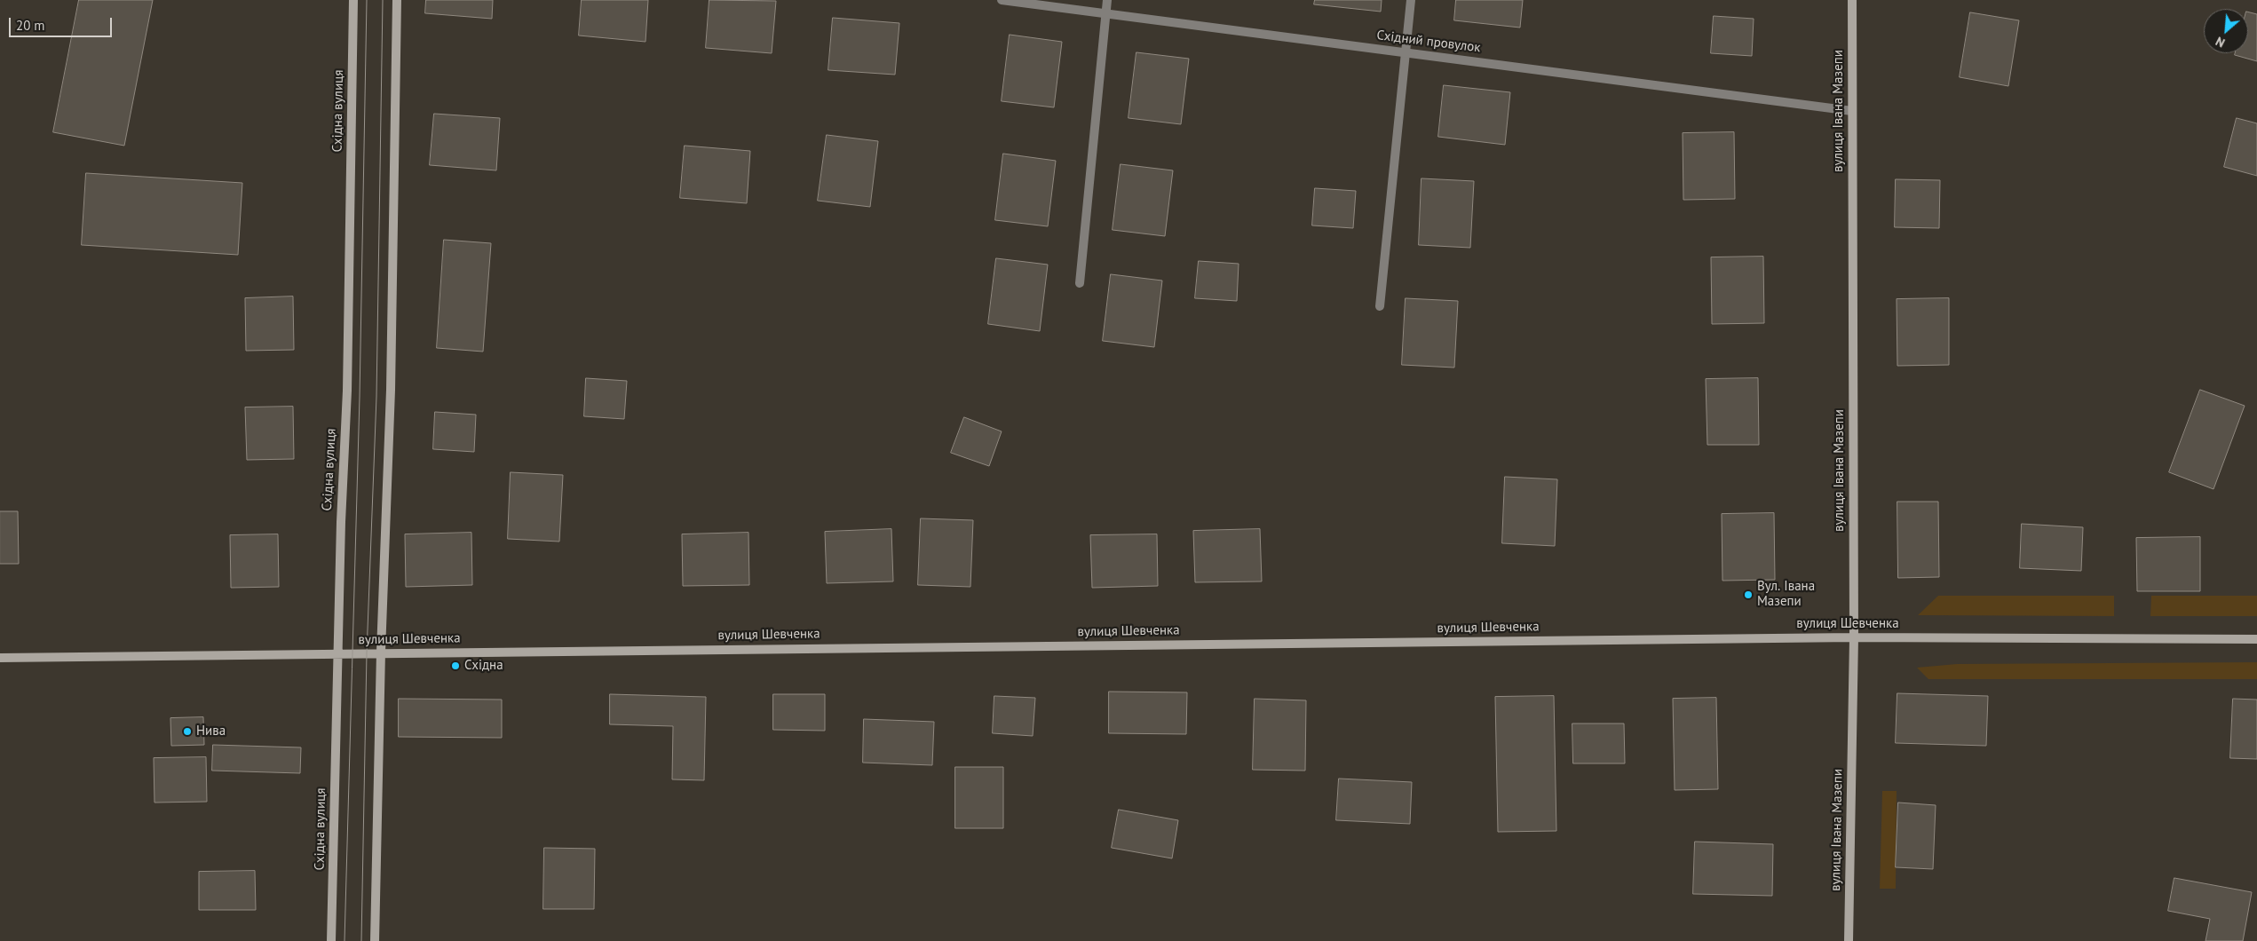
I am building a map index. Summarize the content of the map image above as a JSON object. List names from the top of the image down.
{
  "streets": {
    "street": [
      "Східний провулок",
      "Східна вулиця",
      "вулиця Івана Мазепи",
      "вулиця Шевченка"
    ]
  },
  "crossings": [
    ["Східний провулок", "вулиця Івана Мазепи"],
    ["Східна вулиця", "вулиця Шевченка"],
    ["вулиця Івана Мазепи", "вулиця Шевченка"]
  ],
  "places": ["Вул. Івана Мазепи", "Східна", "Нива"],
  "scale_bar": "20 m",
  "north": "bottom left"
}
